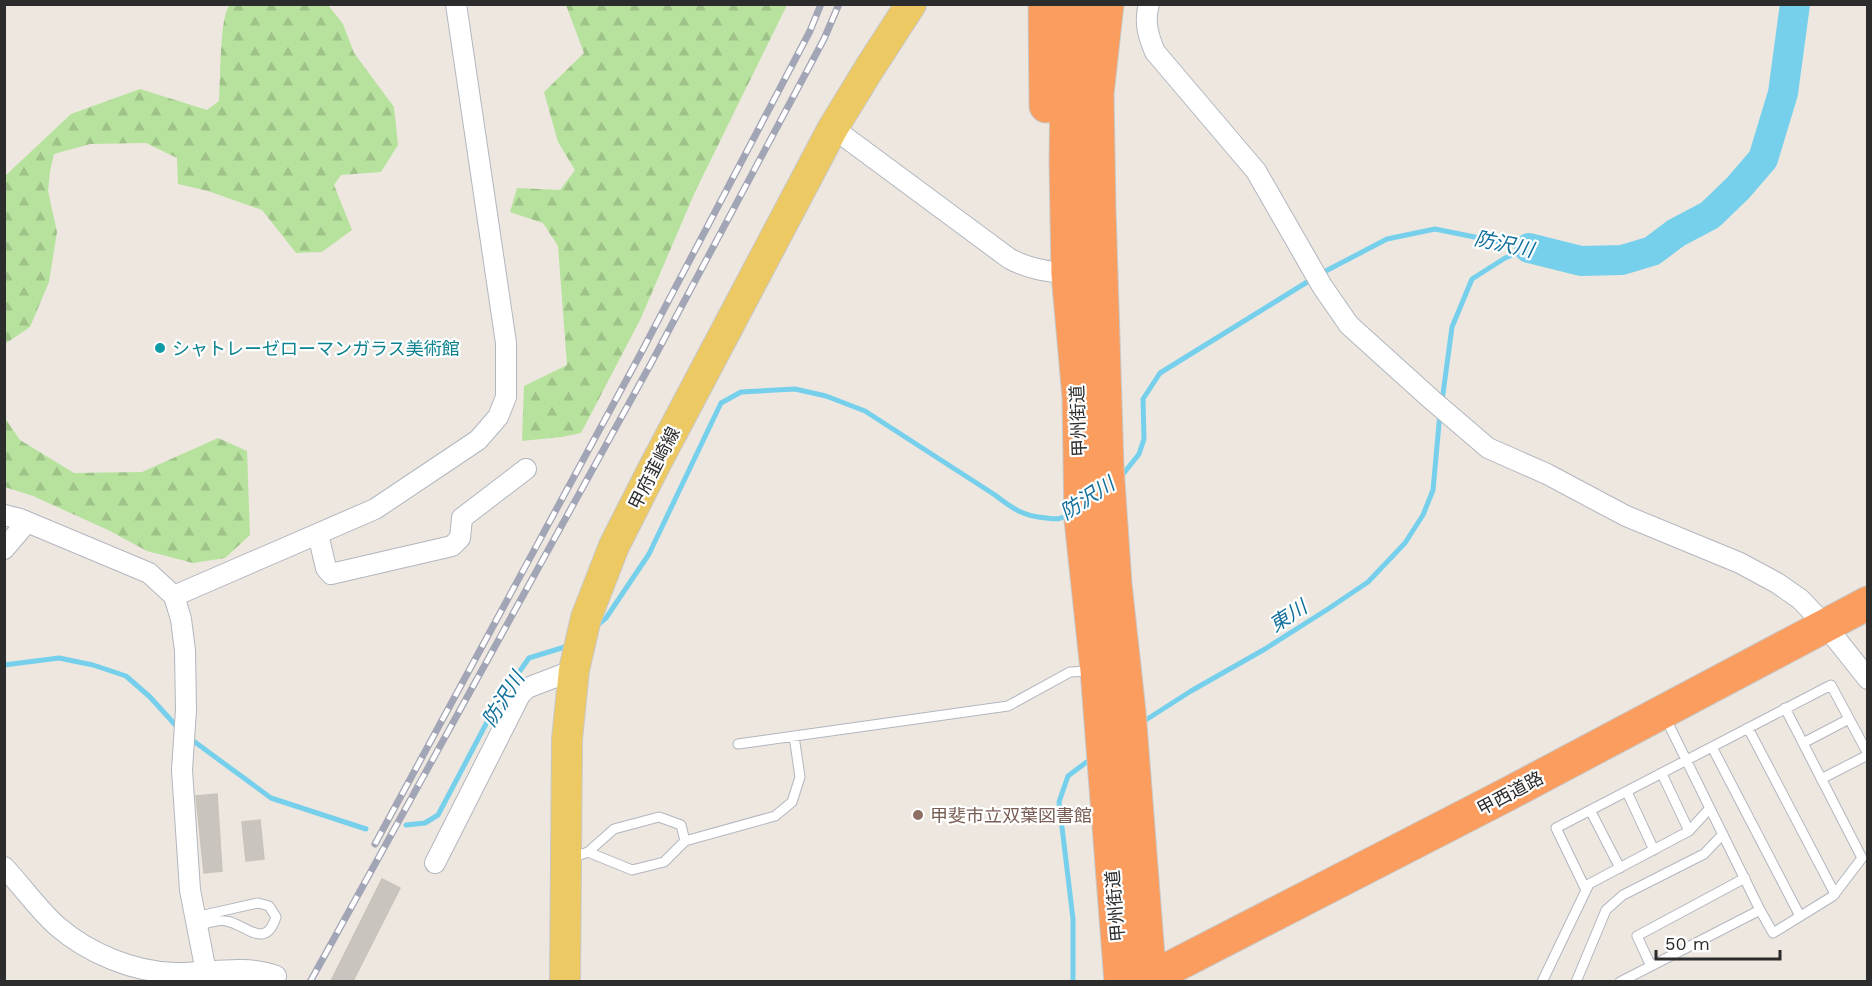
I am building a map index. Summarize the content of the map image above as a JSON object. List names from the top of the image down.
{
  "streets": {
    "highway": ["甲州街道", "甲西道路"],
    "main road": ["甲府韮崎線"]
  },
  "crossings": [
    ["甲州街道", "甲西道路"]
  ],
  "water": ["防沢川", "東川"],
  "places": ["シャトレーゼローマンガラス美術館", "甲斐市立双葉図書館"],
  "scale_bar": "50 m"
}
